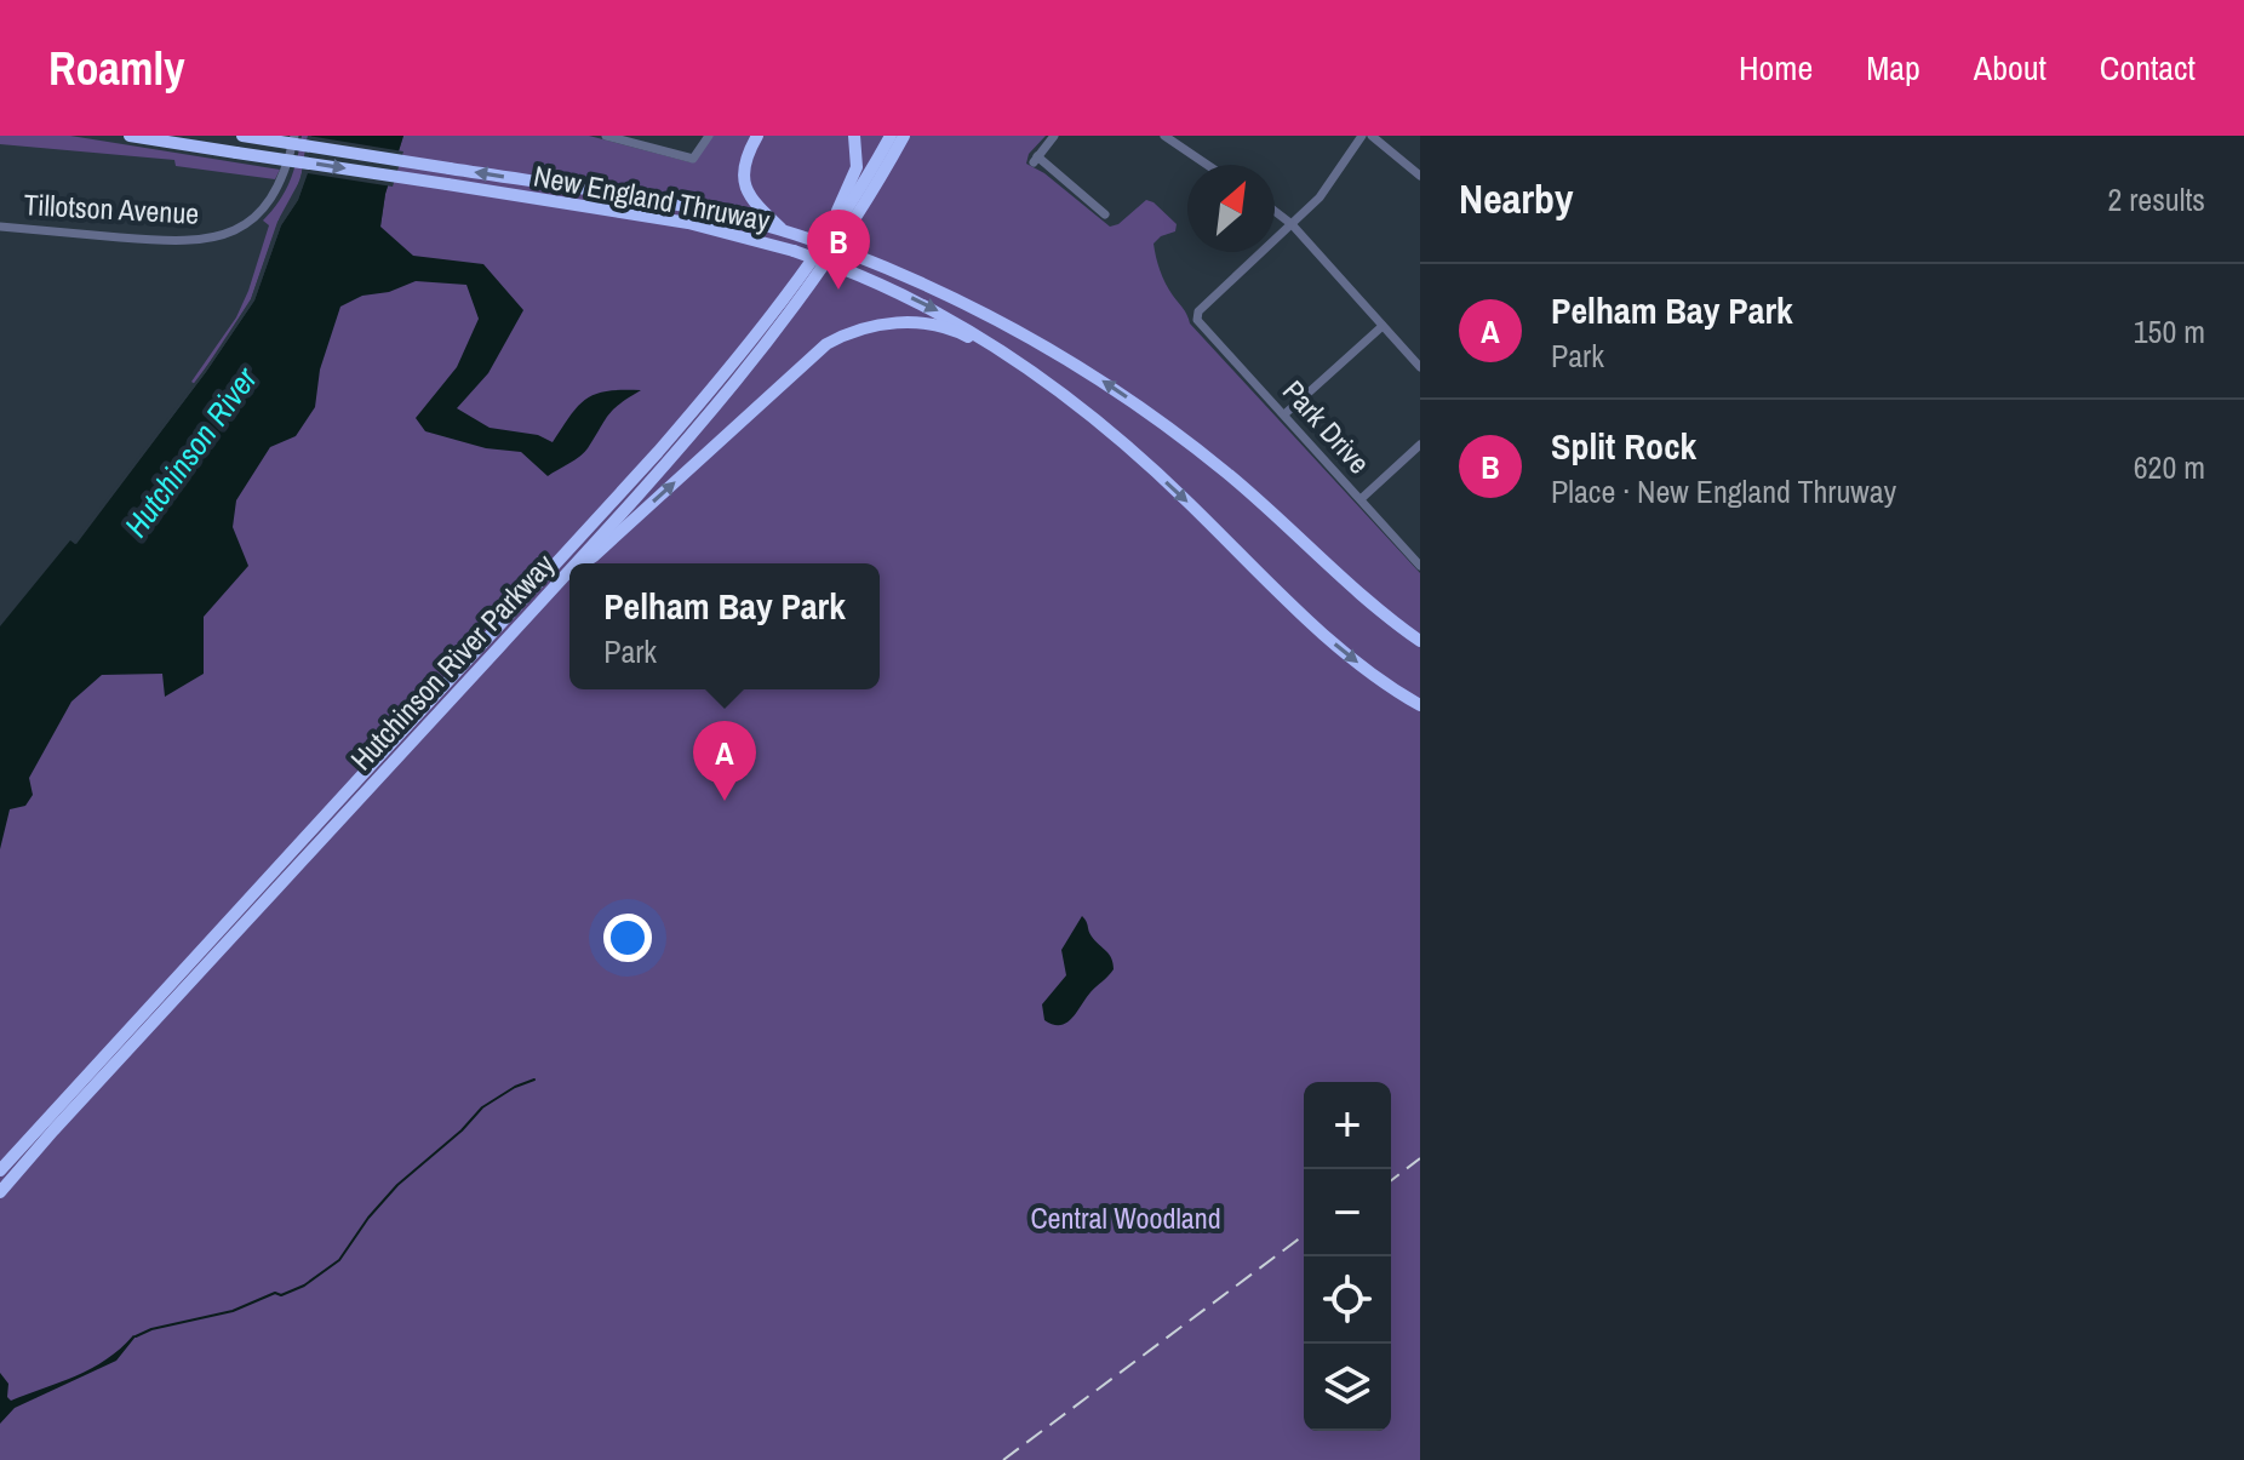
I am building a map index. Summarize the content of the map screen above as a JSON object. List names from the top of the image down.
{
  "streets": {
    "highway": ["New England Thruway", "Hutchinson River Parkway"],
    "street": ["Tillotson Avenue", "Park Drive"]
  },
  "water": ["Hutchinson River"],
  "parks": ["Central Woodland"],
  "north": "top right",
  "page": {
    "header": "Roamly",
    "nav": [
      "Home",
      "Map",
      "About",
      "Contact"
    ],
    "heading": ["Nearby", "2 results"],
    "pins": ["B", "A"],
    "list": [
      {
        "mark": "A",
        "name": "Pelham Bay Park",
        "note": "Park",
        "value": "150 m"
      },
      {
        "mark": "B",
        "name": "Split Rock",
        "note": "Place · New England Thruway",
        "value": "620 m"
      }
    ],
    "popup": ["Pelham Bay Park", "Park"],
    "map_buttons": ["+", "−"]
  }
}
